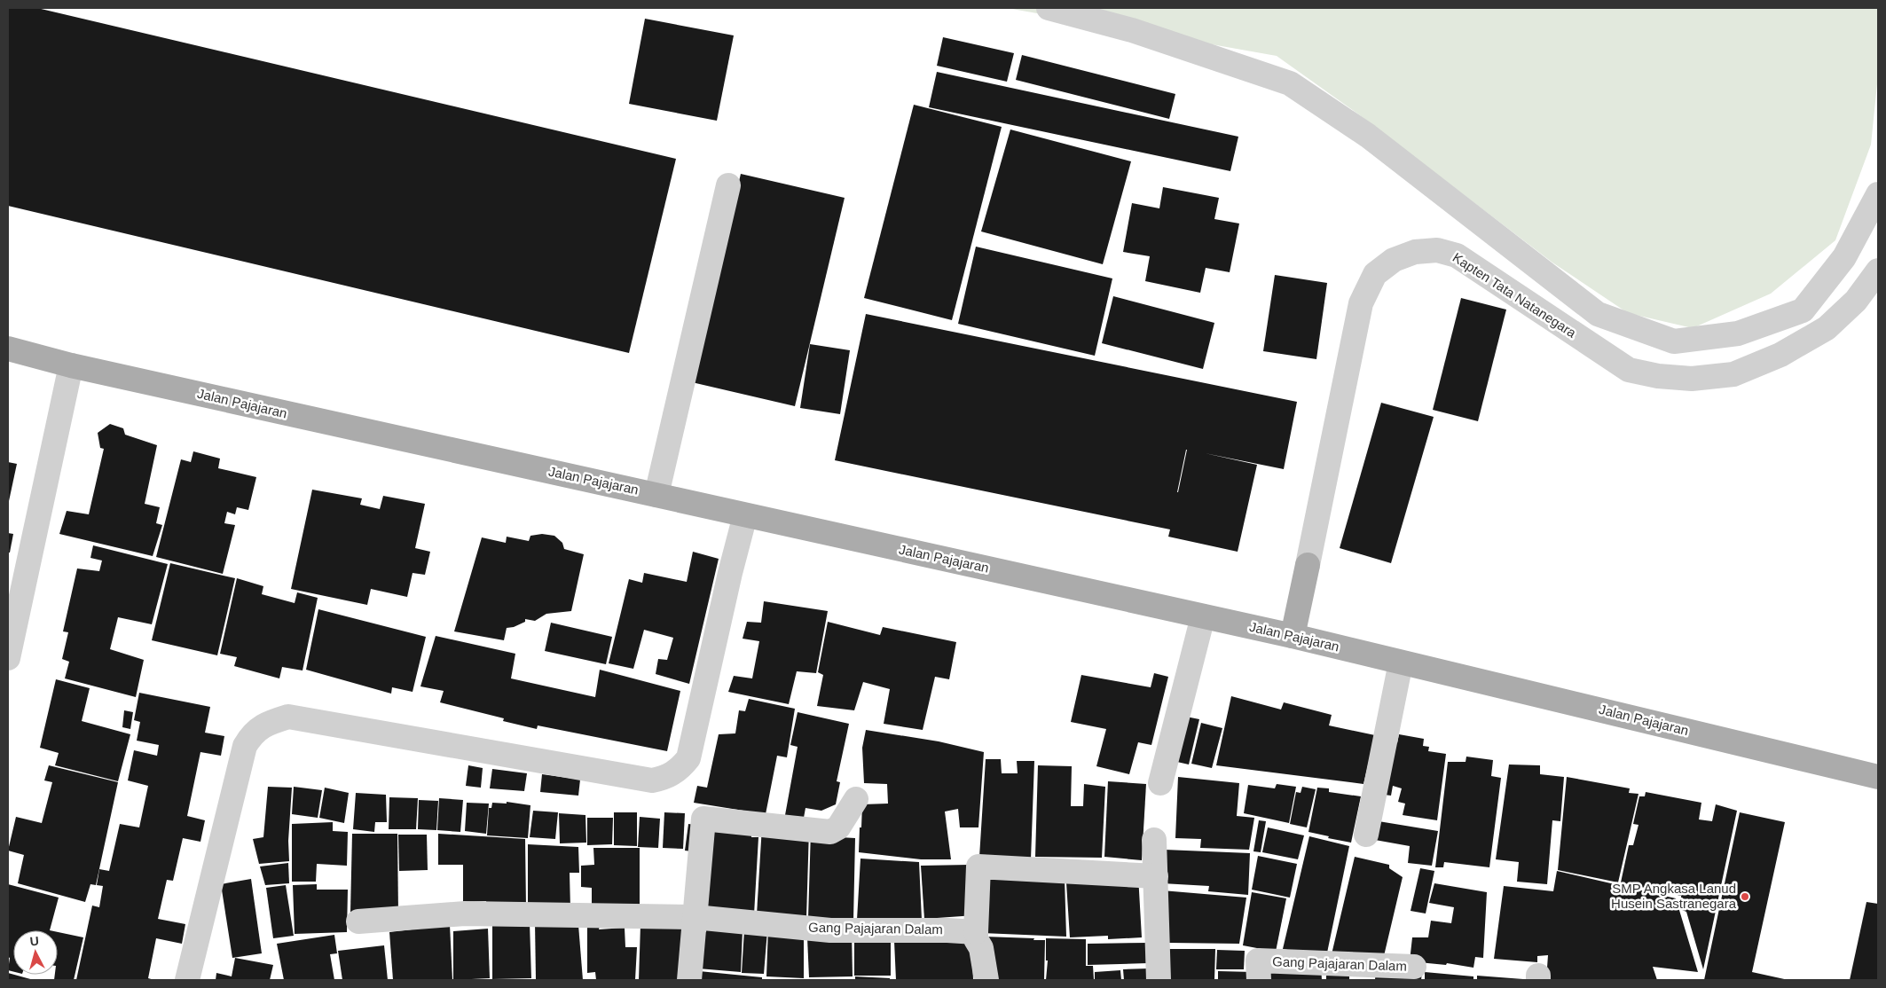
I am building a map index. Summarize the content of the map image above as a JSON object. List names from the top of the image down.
{
  "streets": {
    "main road": ["Kapten Tata Natanegara", "Jalan Pajajaran"],
    "street": ["Gang Pajajaran Dalam"]
  },
  "crossings": [
    ["Kapten Tata Natanegara", "Jalan Pajajaran"]
  ],
  "places": ["SMP Angkasa Lanud Husein Sastranegara"],
  "north": "top"
}
